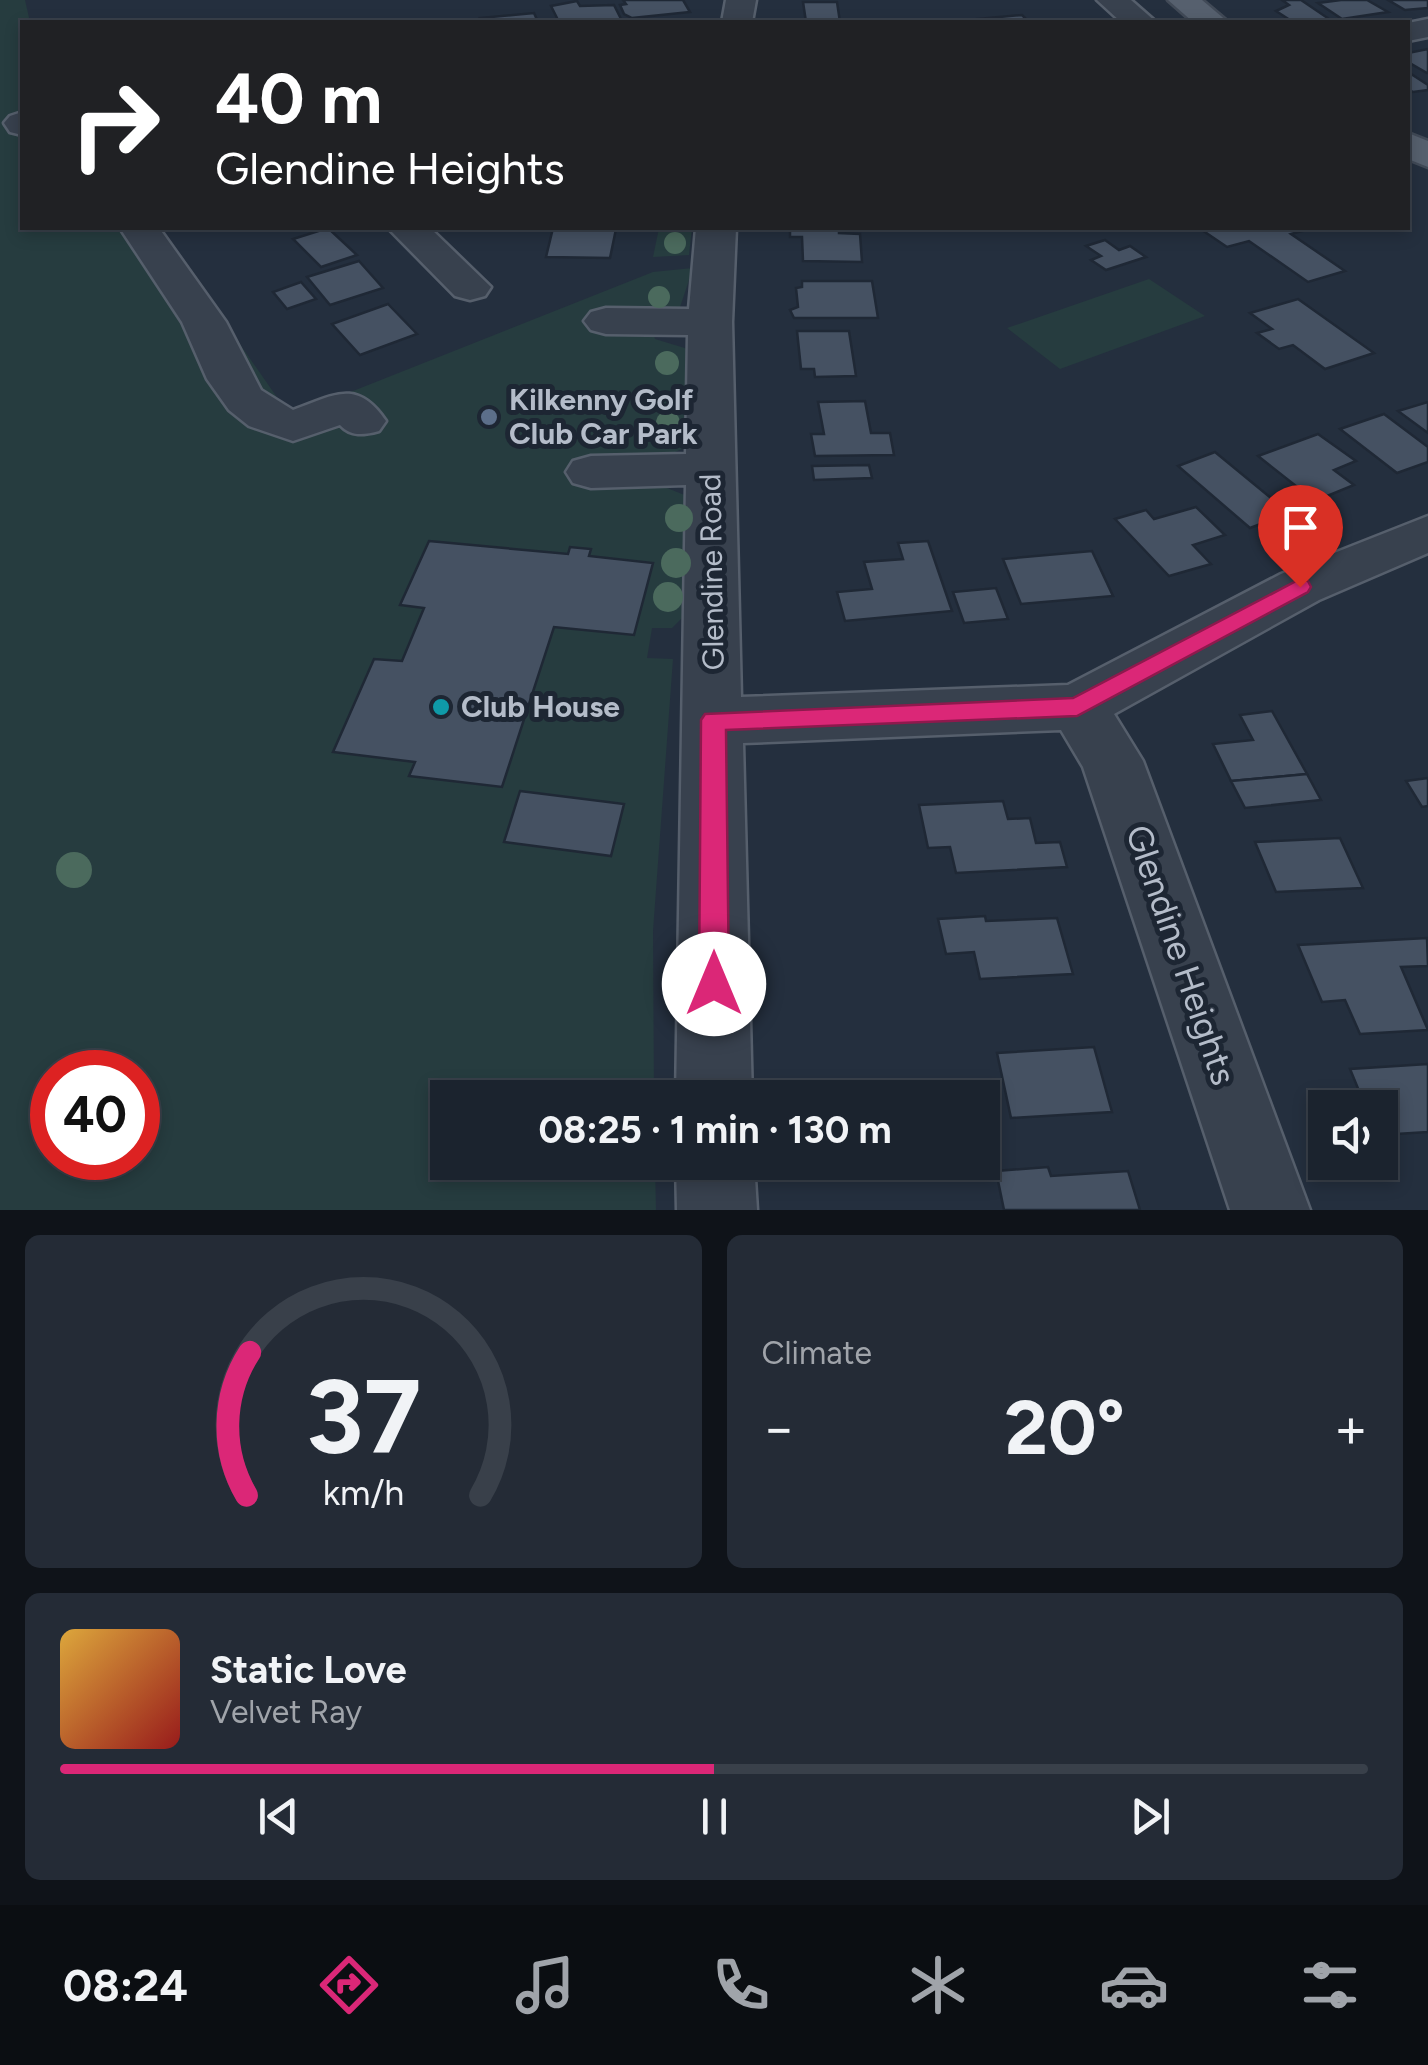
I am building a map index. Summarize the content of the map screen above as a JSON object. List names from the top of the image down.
{
  "streets": {
    "street": ["Glendine Road", "Glendine Heights"]
  },
  "places": ["Kilkenny Golf Club Car Park", "Club House"],
  "page": {
    "turn": ["40 m", "Glendine Heights"],
    "limit": "40",
    "trip": "08:25 · 1 min · 130 m",
    "tile": "Climate",
    "heat": ["−", "20°", "+"],
    "song": ["Static Love", "Velvet Ray"],
    "tabs": "08:24",
    "gauge": ["37", "km/h"]
  }
}
